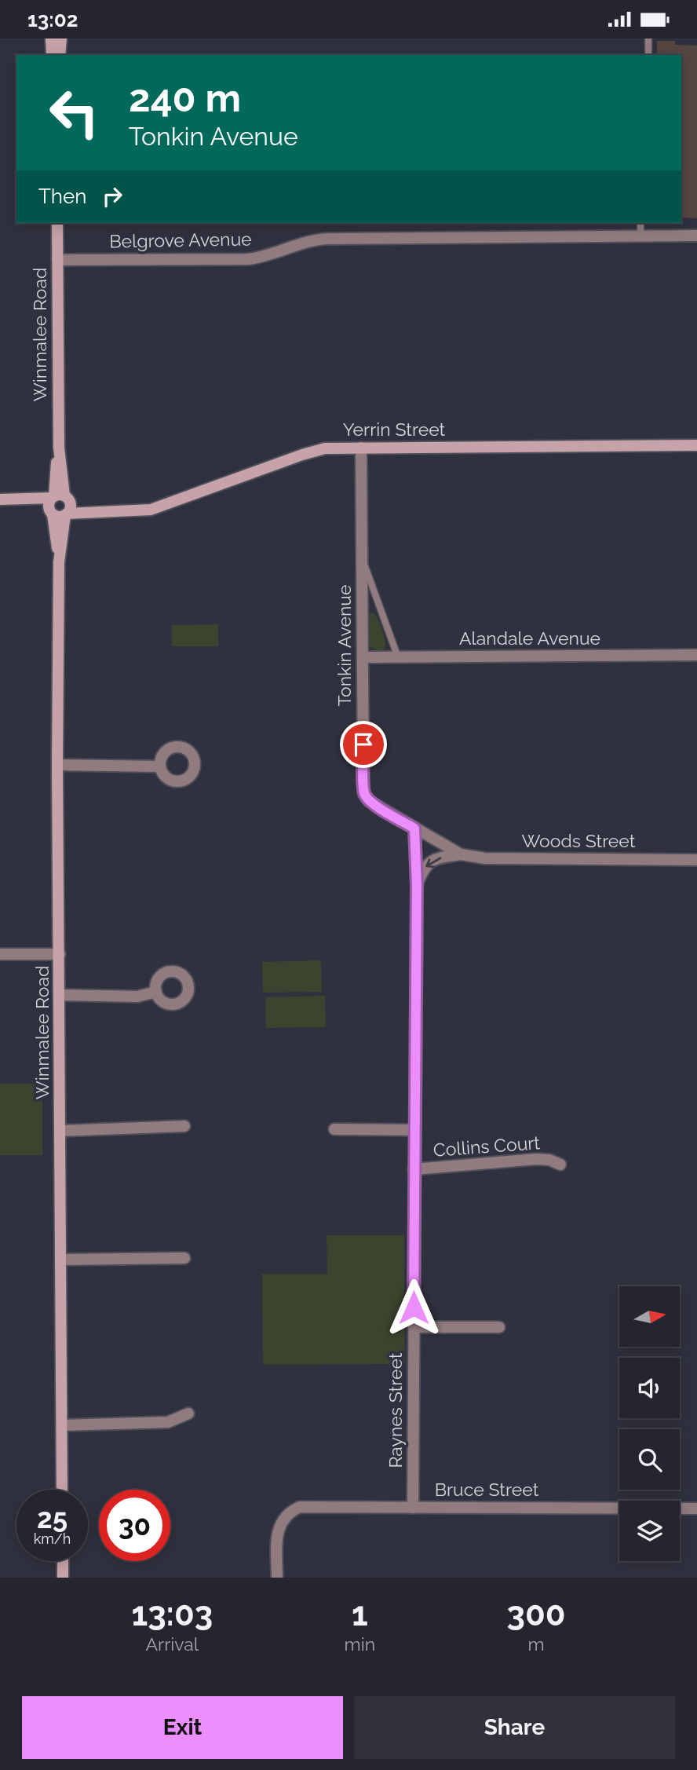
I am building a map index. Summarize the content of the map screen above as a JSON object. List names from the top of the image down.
{
  "streets": {
    "street": [
      "Belgrove Avenue",
      "Winmalee Road",
      "Yerrin Street",
      "Alandale Avenue",
      "Tonkin Avenue",
      "Woods Street",
      "Collins Court",
      "Raynes Street",
      "Bruce Street"
    ]
  },
  "crossings": [
    ["Belgrove Avenue", "Winmalee Road"],
    ["Winmalee Road", "Yerrin Street"],
    ["Yerrin Street", "Tonkin Avenue"],
    ["Alandale Avenue", "Tonkin Avenue"],
    ["Tonkin Avenue", "Woods Street"],
    ["Tonkin Avenue", "Raynes Street"],
    ["Collins Court", "Raynes Street"],
    ["Raynes Street", "Bruce Street"]
  ],
  "north": "right",
  "page": {
    "status": "13:02",
    "turn": ["240 m", "Tonkin Avenue"],
    "then": "Then",
    "speed": "25 km/h",
    "limit": "30",
    "eta": [
      "13:03",
      "Arrival",
      "1",
      "min",
      "300",
      "m"
    ],
    "buttons": ["Exit", "Share"]
  }
}
